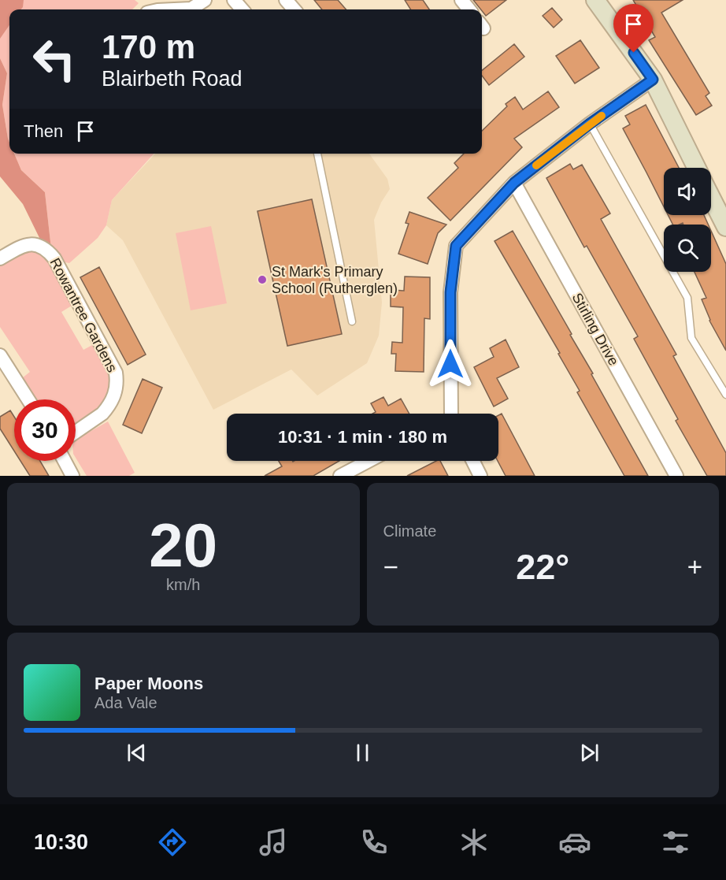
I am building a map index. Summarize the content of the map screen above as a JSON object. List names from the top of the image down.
{
  "streets": {
    "street": ["Rowantree Gardens", "Stirling Drive"]
  },
  "places": ["St Mark's Primary School (Rutherglen)"],
  "page": {
    "turn": ["170 m", "Blairbeth Road"],
    "then": "Then",
    "limit": "30",
    "trip": "10:31 · 1 min · 180 m",
    "tile": [
      ["20", "km/h"],
      "Climate"
    ],
    "heat": ["−", "22°", "+"],
    "song": ["Paper Moons", "Ada Vale"],
    "tabs": "10:30"
  }
}
